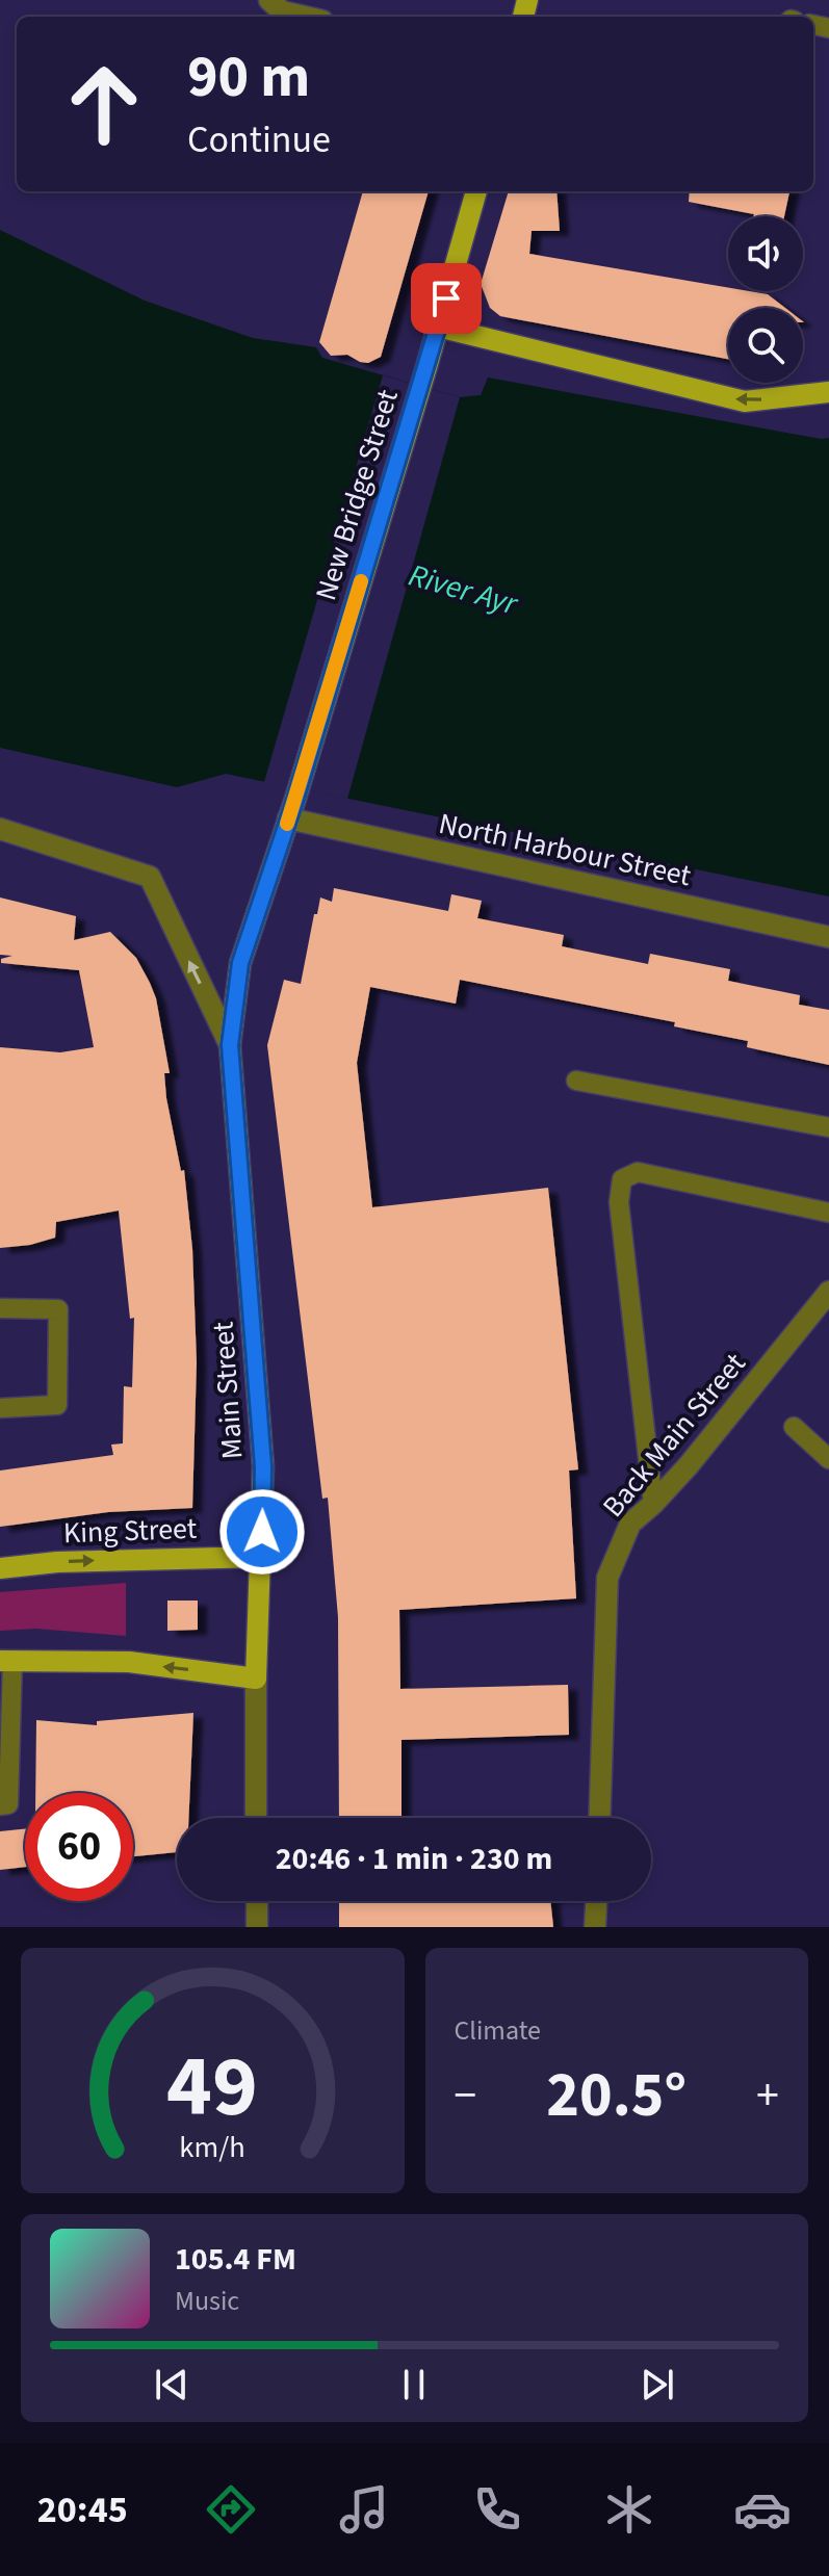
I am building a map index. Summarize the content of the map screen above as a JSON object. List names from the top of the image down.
{
  "streets": {
    "main road": ["New Bridge Street", "Main Street", "King Street"],
    "street": ["North Harbour Street", "Back Main Street"]
  },
  "crossings": [
    ["New Bridge Street", "North Harbour Street"],
    ["New Bridge Street", "Main Street"],
    ["Main Street", "King Street"]
  ],
  "water": ["River Ayr"],
  "page": {
    "turn": ["90 m", "Continue"],
    "limit": "60",
    "trip": "20:46 · 1 min · 230 m",
    "tile": "Climate",
    "heat": ["−", "20.5°", "+"],
    "song": ["105.4 FM", "Music"],
    "tabs": "20:45",
    "gauge": ["49", "km/h"]
  }
}
